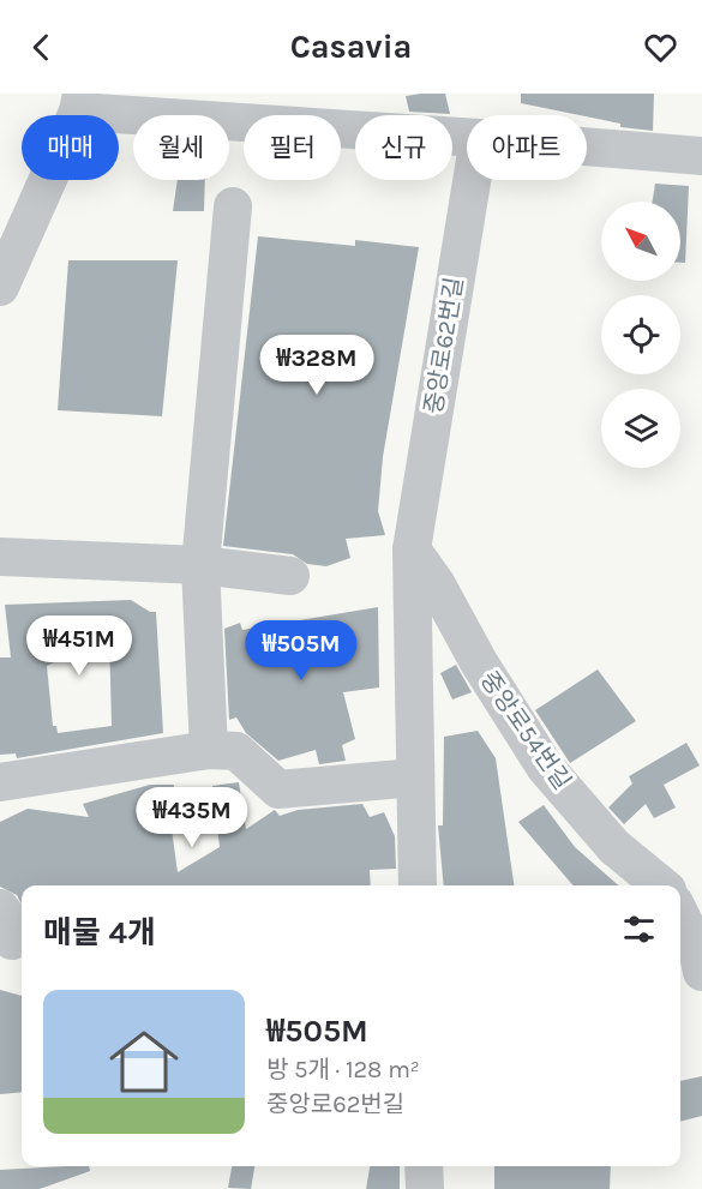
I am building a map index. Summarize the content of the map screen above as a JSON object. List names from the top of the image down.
{
  "streets": {
    "street": ["중앙로62번길", "중앙로54번길"]
  },
  "crossings": [
    ["중앙로62번길", "중앙로54번길"]
  ],
  "north": "top left",
  "page": {
    "header": "Casavia",
    "chip": [
      "매매",
      "월세",
      "필터",
      "신규",
      "아파트"
    ],
    "price": [
      "₩328M",
      "₩451M",
      "₩505M",
      "₩435M"
    ],
    "heading": "매물 4개",
    "list": [
      {
        "name": "₩505M",
        "note": "방 5개 · 128 m² · 중앙로62번길"
      }
    ]
  }
}
